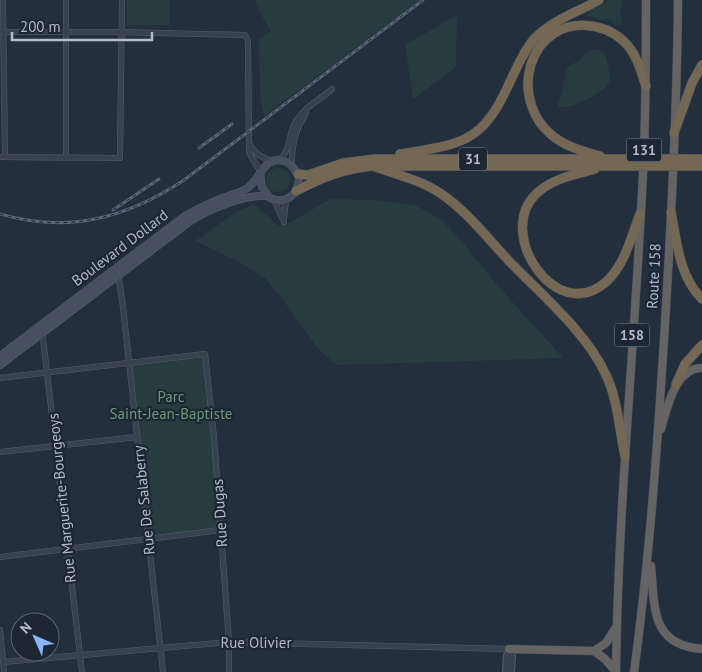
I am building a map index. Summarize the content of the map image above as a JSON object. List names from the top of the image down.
{
  "streets": {
    "highway": [
      "131",
      "31",
      "Route 158",
      "158"
    ],
    "main road": ["Boulevard Dollard"],
    "street": [
      "Rue Marguerite-Bourgeoys",
      "Rue De Salaberry",
      "Rue Dugas",
      "Rue Olivier"
    ]
  },
  "crossings": [
    ["31", "Boulevard Dollard"],
    ["Boulevard Dollard", "Rue Marguerite-Bourgeoys"],
    ["Boulevard Dollard", "Rue De Salaberry"],
    ["Rue Marguerite-Bourgeoys", "Rue Olivier"],
    ["Rue De Salaberry", "Rue Dugas"],
    ["Rue De Salaberry", "Rue Olivier"],
    ["Rue Dugas", "Rue Olivier"]
  ],
  "parks": ["Parc Saint-Jean-Baptiste"],
  "scale_bar": "200 m",
  "north": "top left"
}
